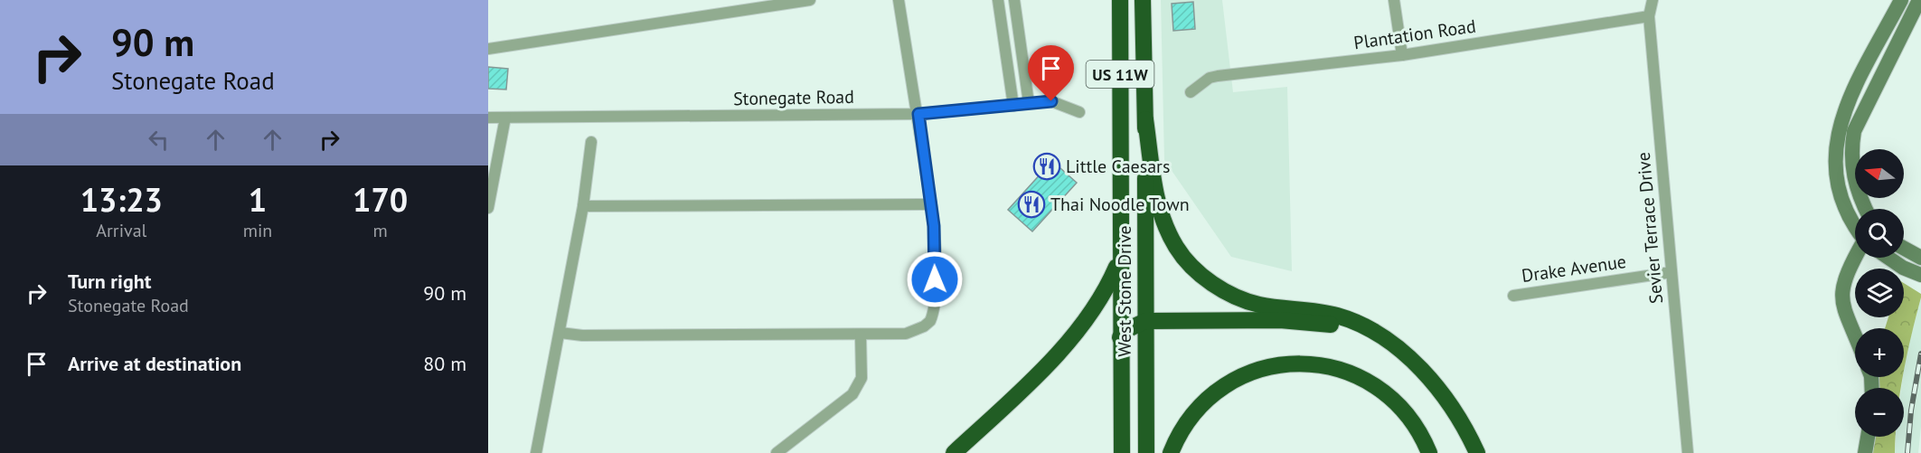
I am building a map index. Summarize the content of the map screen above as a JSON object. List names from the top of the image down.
{
  "streets": {
    "highway": ["US 11W", "West Stone Drive"],
    "street": [
      "Plantation Road",
      "Stonegate Road",
      "Sevier Terrace Drive",
      "Drake Avenue"
    ]
  },
  "crossings": [
    ["Plantation Road", "Sevier Terrace Drive"],
    ["Sevier Terrace Drive", "Drake Avenue"]
  ],
  "places": {
    "restaurant": ["Little Caesars", "Thai Noodle Town"]
  },
  "north": "left",
  "page": {
    "turn": ["90 m", "Stonegate Road"],
    "map_buttons": ["+", "−"],
    "eta": [
      "13:23",
      "Arrival",
      "1",
      "min",
      "170",
      "m"
    ],
    "list": [
      {
        "name": "Turn right",
        "note": "Stonegate Road",
        "value": "90 m"
      },
      {
        "name": "Arrive at destination",
        "value": "80 m"
      }
    ]
  }
}
